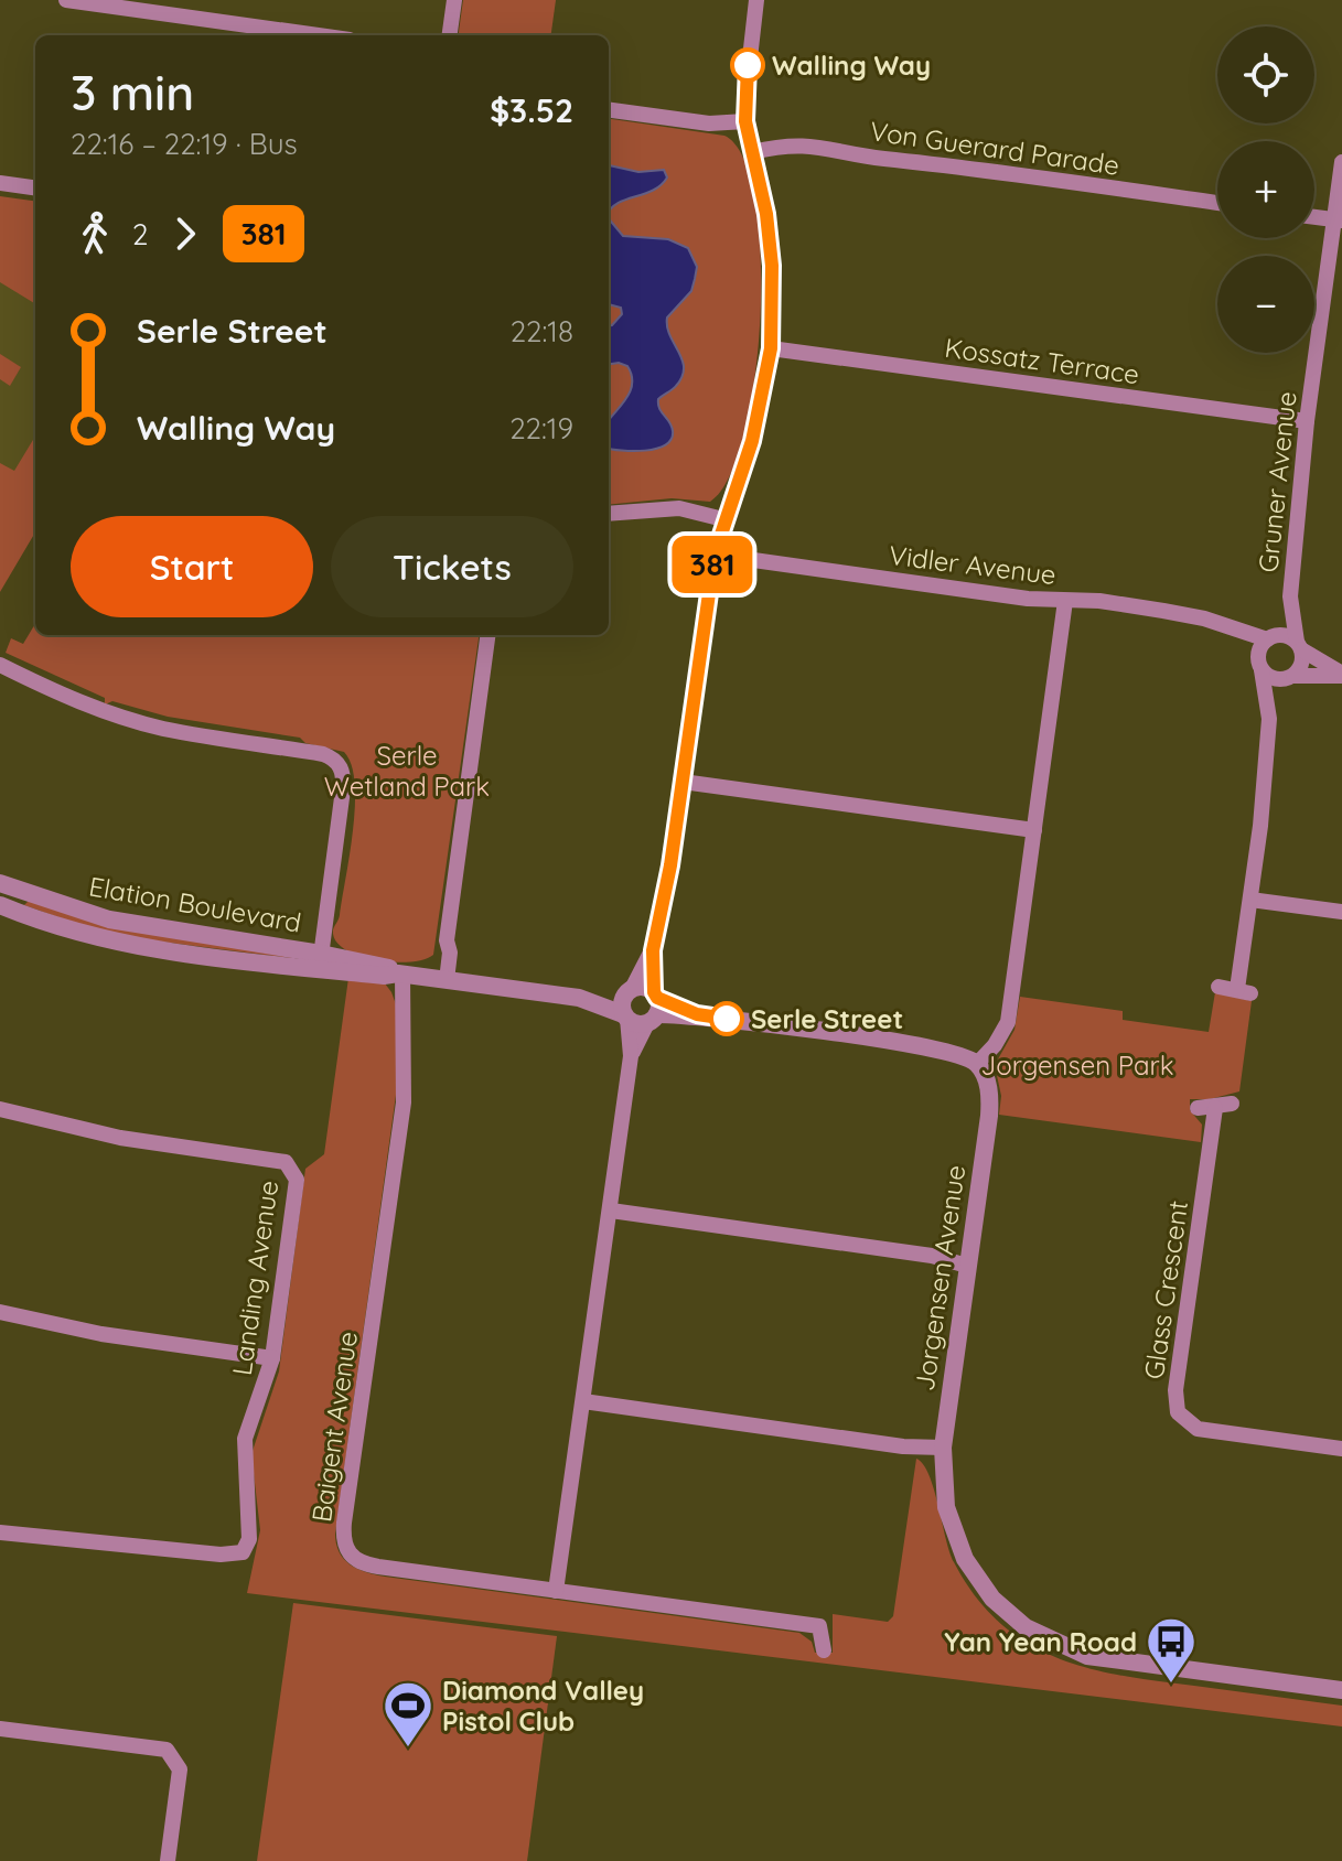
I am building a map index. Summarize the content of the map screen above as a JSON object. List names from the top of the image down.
{
  "streets": {
    "street": [
      "Von Guerard Parade",
      "Kossatz Terrace",
      "Gruner Avenue",
      "Vidler Avenue",
      "Elation Boulevard",
      "Landing Avenue",
      "Jorgensen Avenue",
      "Glass Crescent",
      "Baigent Avenue"
    ]
  },
  "crossings": [
    ["Kossatz Terrace", "Gruner Avenue"],
    ["Gruner Avenue", "Vidler Avenue"],
    ["Elation Boulevard", "Baigent Avenue"]
  ],
  "parks": ["Serle Wetland Park", "Jorgensen Park"],
  "places": {
    "other": ["Walling Way", "Serle Street"],
    "bus stop": ["Yan Yean Road"],
    "sports": ["Diamond Valley Pistol Club"]
  },
  "lines": ["bus line 381"],
  "page": {
    "on_map": "381",
    "map_buttons": ["+", "−"],
    "heading": ["3 min", "22:16 – 22:19 · Bus", "$3.52"],
    "legs": ["2", "381"],
    "list": [
      {
        "name": "Serle Street",
        "value": "22:18"
      },
      {
        "name": "Walling Way",
        "value": "22:19"
      }
    ],
    "buttons": ["Start", "Tickets"]
  }
}
